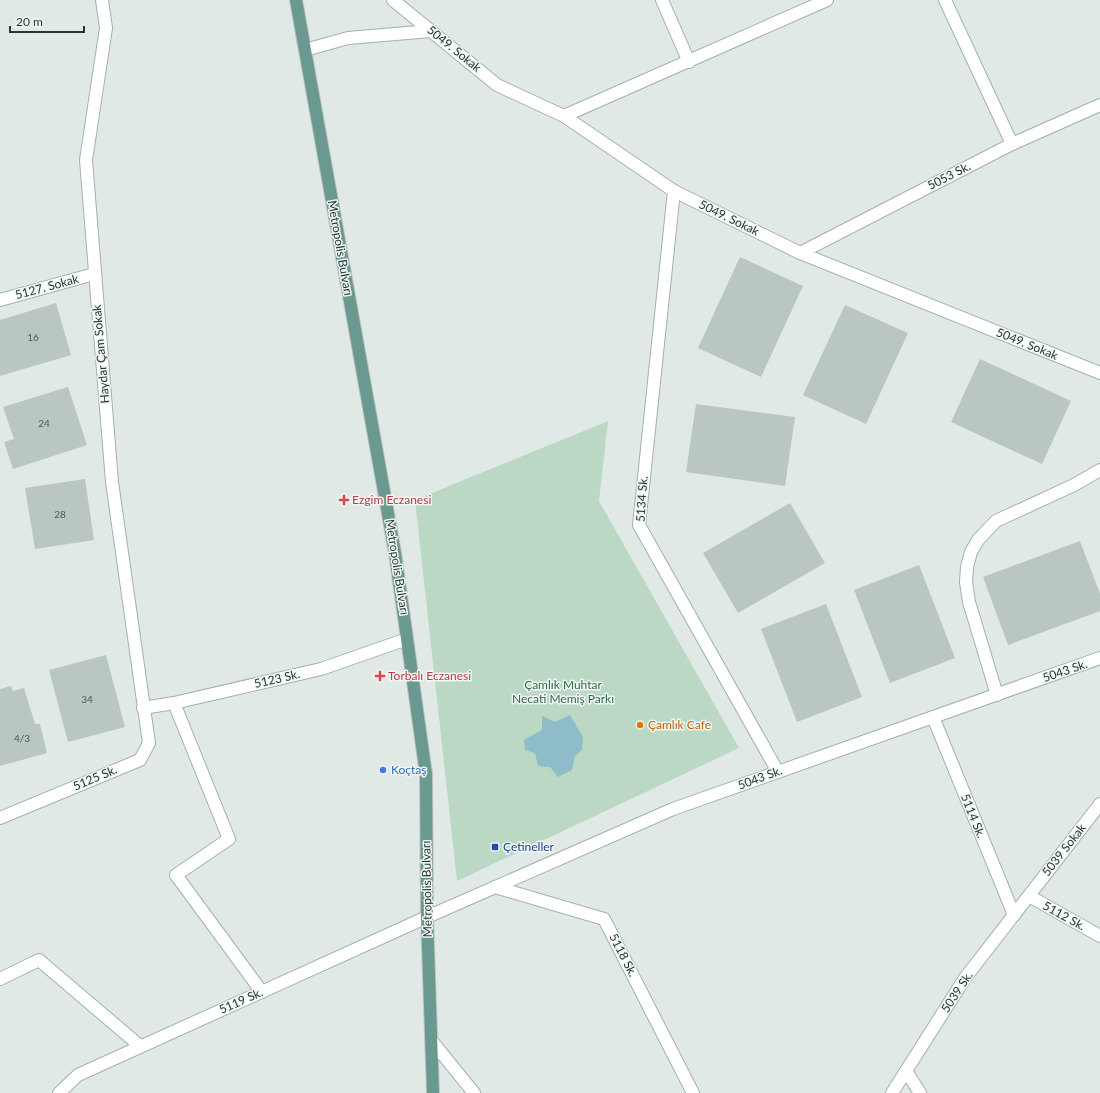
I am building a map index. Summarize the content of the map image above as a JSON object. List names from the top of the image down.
{
  "streets": {
    "main road": ["Metropolis Bulvarı"],
    "street": [
      "5049. Sokak",
      "5053 Sk.",
      "5127. Sokak",
      "Haydar Çam Sokak",
      "5134 Sk.",
      "5043 Sk.",
      "5123 Sk.",
      "5125 Sk.",
      "5114 Sk.",
      "5039 Sokak",
      "5112 Sk.",
      "5118 Sk.",
      "5039 Sk.",
      "5119 Sk."
    ]
  },
  "crossings": [
    ["5049. Sokak", "5053 Sk."],
    ["5049. Sokak", "5134 Sk."],
    ["Metropolis Bulvarı", "5043 Sk."],
    ["Metropolis Bulvarı", "5123 Sk."],
    ["Metropolis Bulvarı", "5119 Sk."],
    ["5127. Sokak", "Haydar Çam Sokak"],
    ["Haydar Çam Sokak", "5123 Sk."],
    ["Haydar Çam Sokak", "5125 Sk."],
    ["5134 Sk.", "5043 Sk."],
    ["5043 Sk.", "5114 Sk."],
    ["5043 Sk.", "5118 Sk."],
    ["5043 Sk.", "5119 Sk."],
    ["5123 Sk.", "5125 Sk."],
    ["5114 Sk.", "5039 Sk."],
    ["5039 Sokak", "5112 Sk."],
    ["5039 Sokak", "5039 Sk."],
    ["5112 Sk.", "5039 Sk."]
  ],
  "parks": ["Çamlık Muhtar Necati Memiş Parkı"],
  "places": {
    "health": ["Ezgim Eczanesi", "Torbalı Eczanesi"],
    "other": ["Çamlık Cafe", "Koçtaş"],
    "transit": ["Çetineller"]
  },
  "house_numbers": [
    "16",
    "24",
    "28",
    "34",
    "4/3"
  ],
  "scale_bar": "20 m"
}
